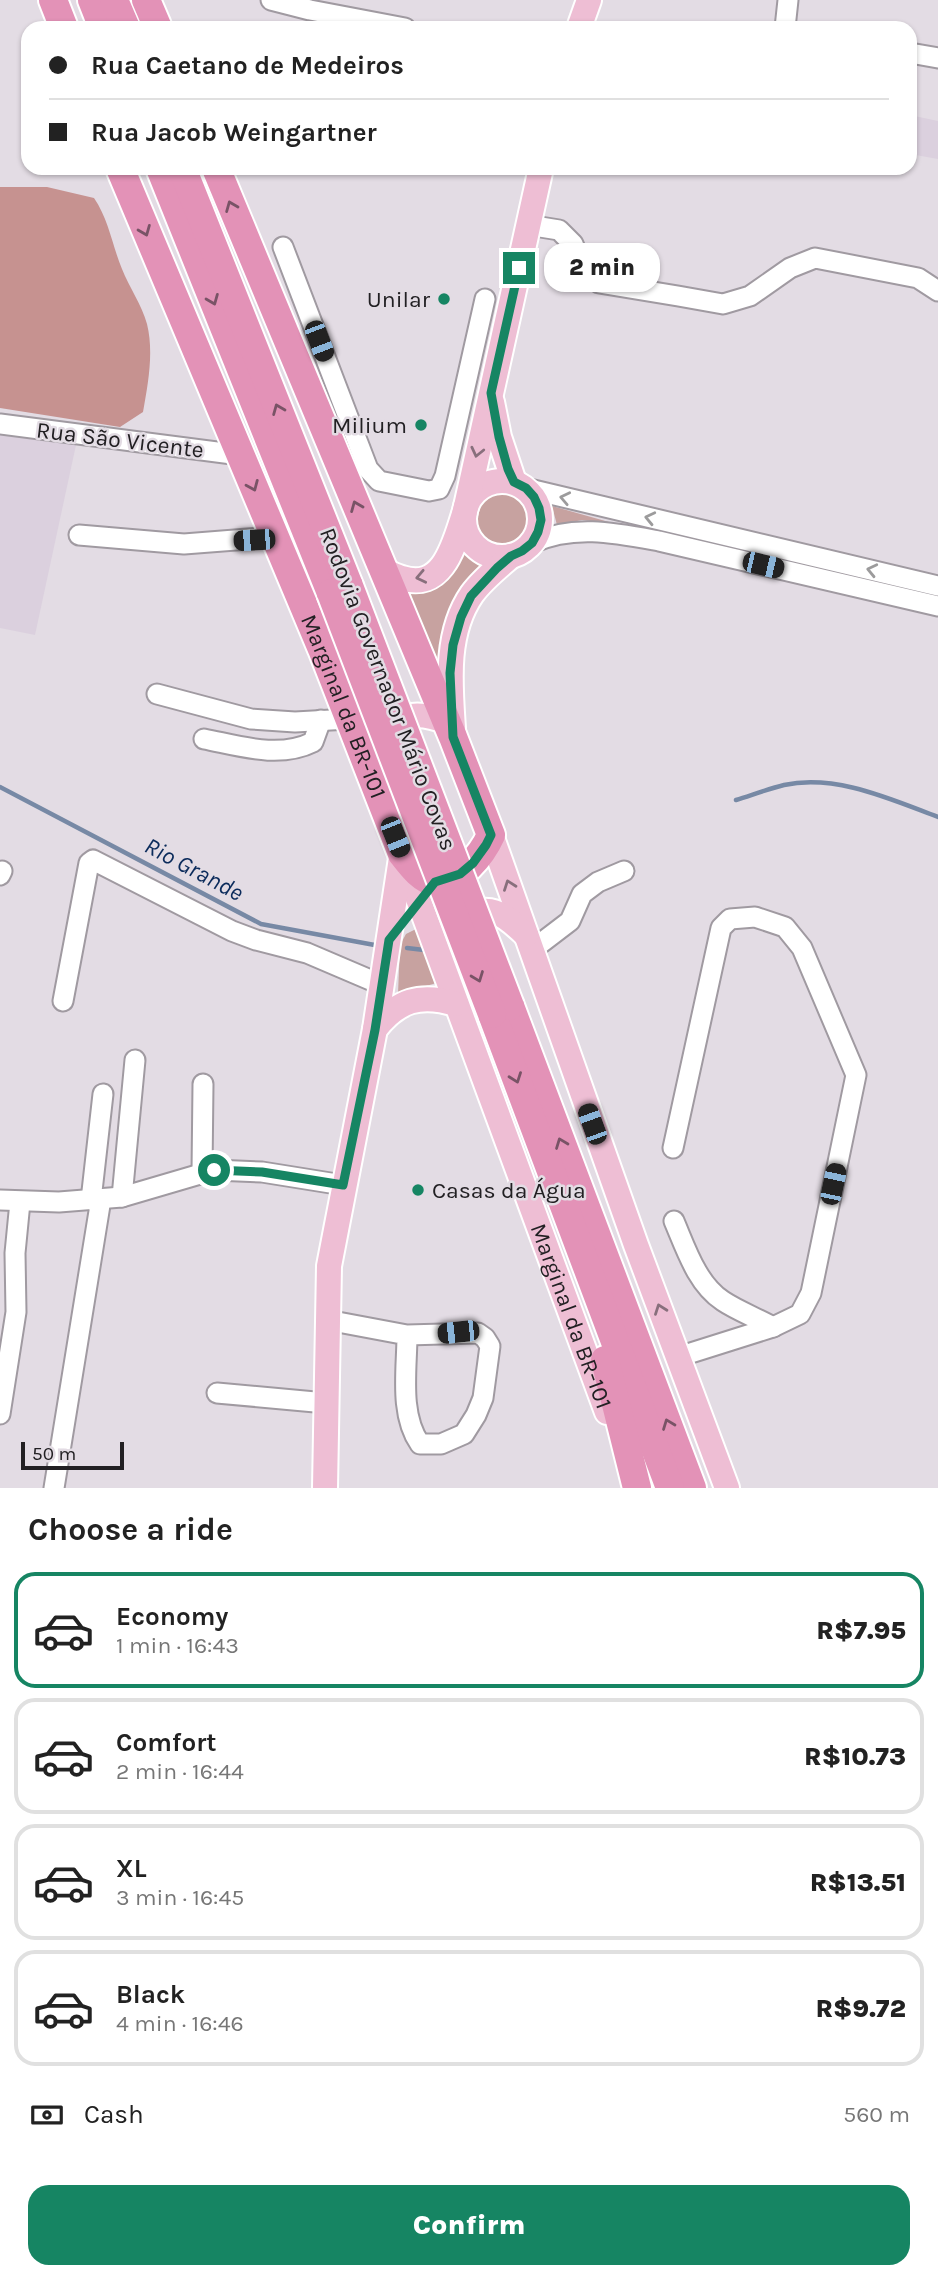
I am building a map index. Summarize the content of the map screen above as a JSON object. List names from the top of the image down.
{
  "streets": {
    "highway": ["Rodovia Governador Mário Covas", "Marginal da BR-101"],
    "street": ["Rua São Vicente"]
  },
  "crossings": [
    ["Rua São Vicente", "Marginal da BR-101"]
  ],
  "water": ["Rio Grande"],
  "places": ["Unilar", "Milium", "Casas da Água"],
  "scale_bar": "50 m",
  "page": {
    "banner": ["Rua Caetano de Medeiros", "Rua Jacob Weingartner"],
    "bubble": "2 min",
    "scale": "50 m",
    "heading": "Choose a ride",
    "list": [
      {
        "name": "Economy",
        "note": "1 min · 16:43",
        "value": "R$7.95"
      },
      {
        "name": "Comfort",
        "note": "2 min · 16:44",
        "value": "R$10.73"
      },
      {
        "name": "XL",
        "note": "3 min · 16:45",
        "value": "R$13.51"
      },
      {
        "name": "Black",
        "note": "4 min · 16:46",
        "value": "R$9.72"
      }
    ],
    "pay": ["Cash", "560 m"],
    "buttons": "Confirm"
  }
}
